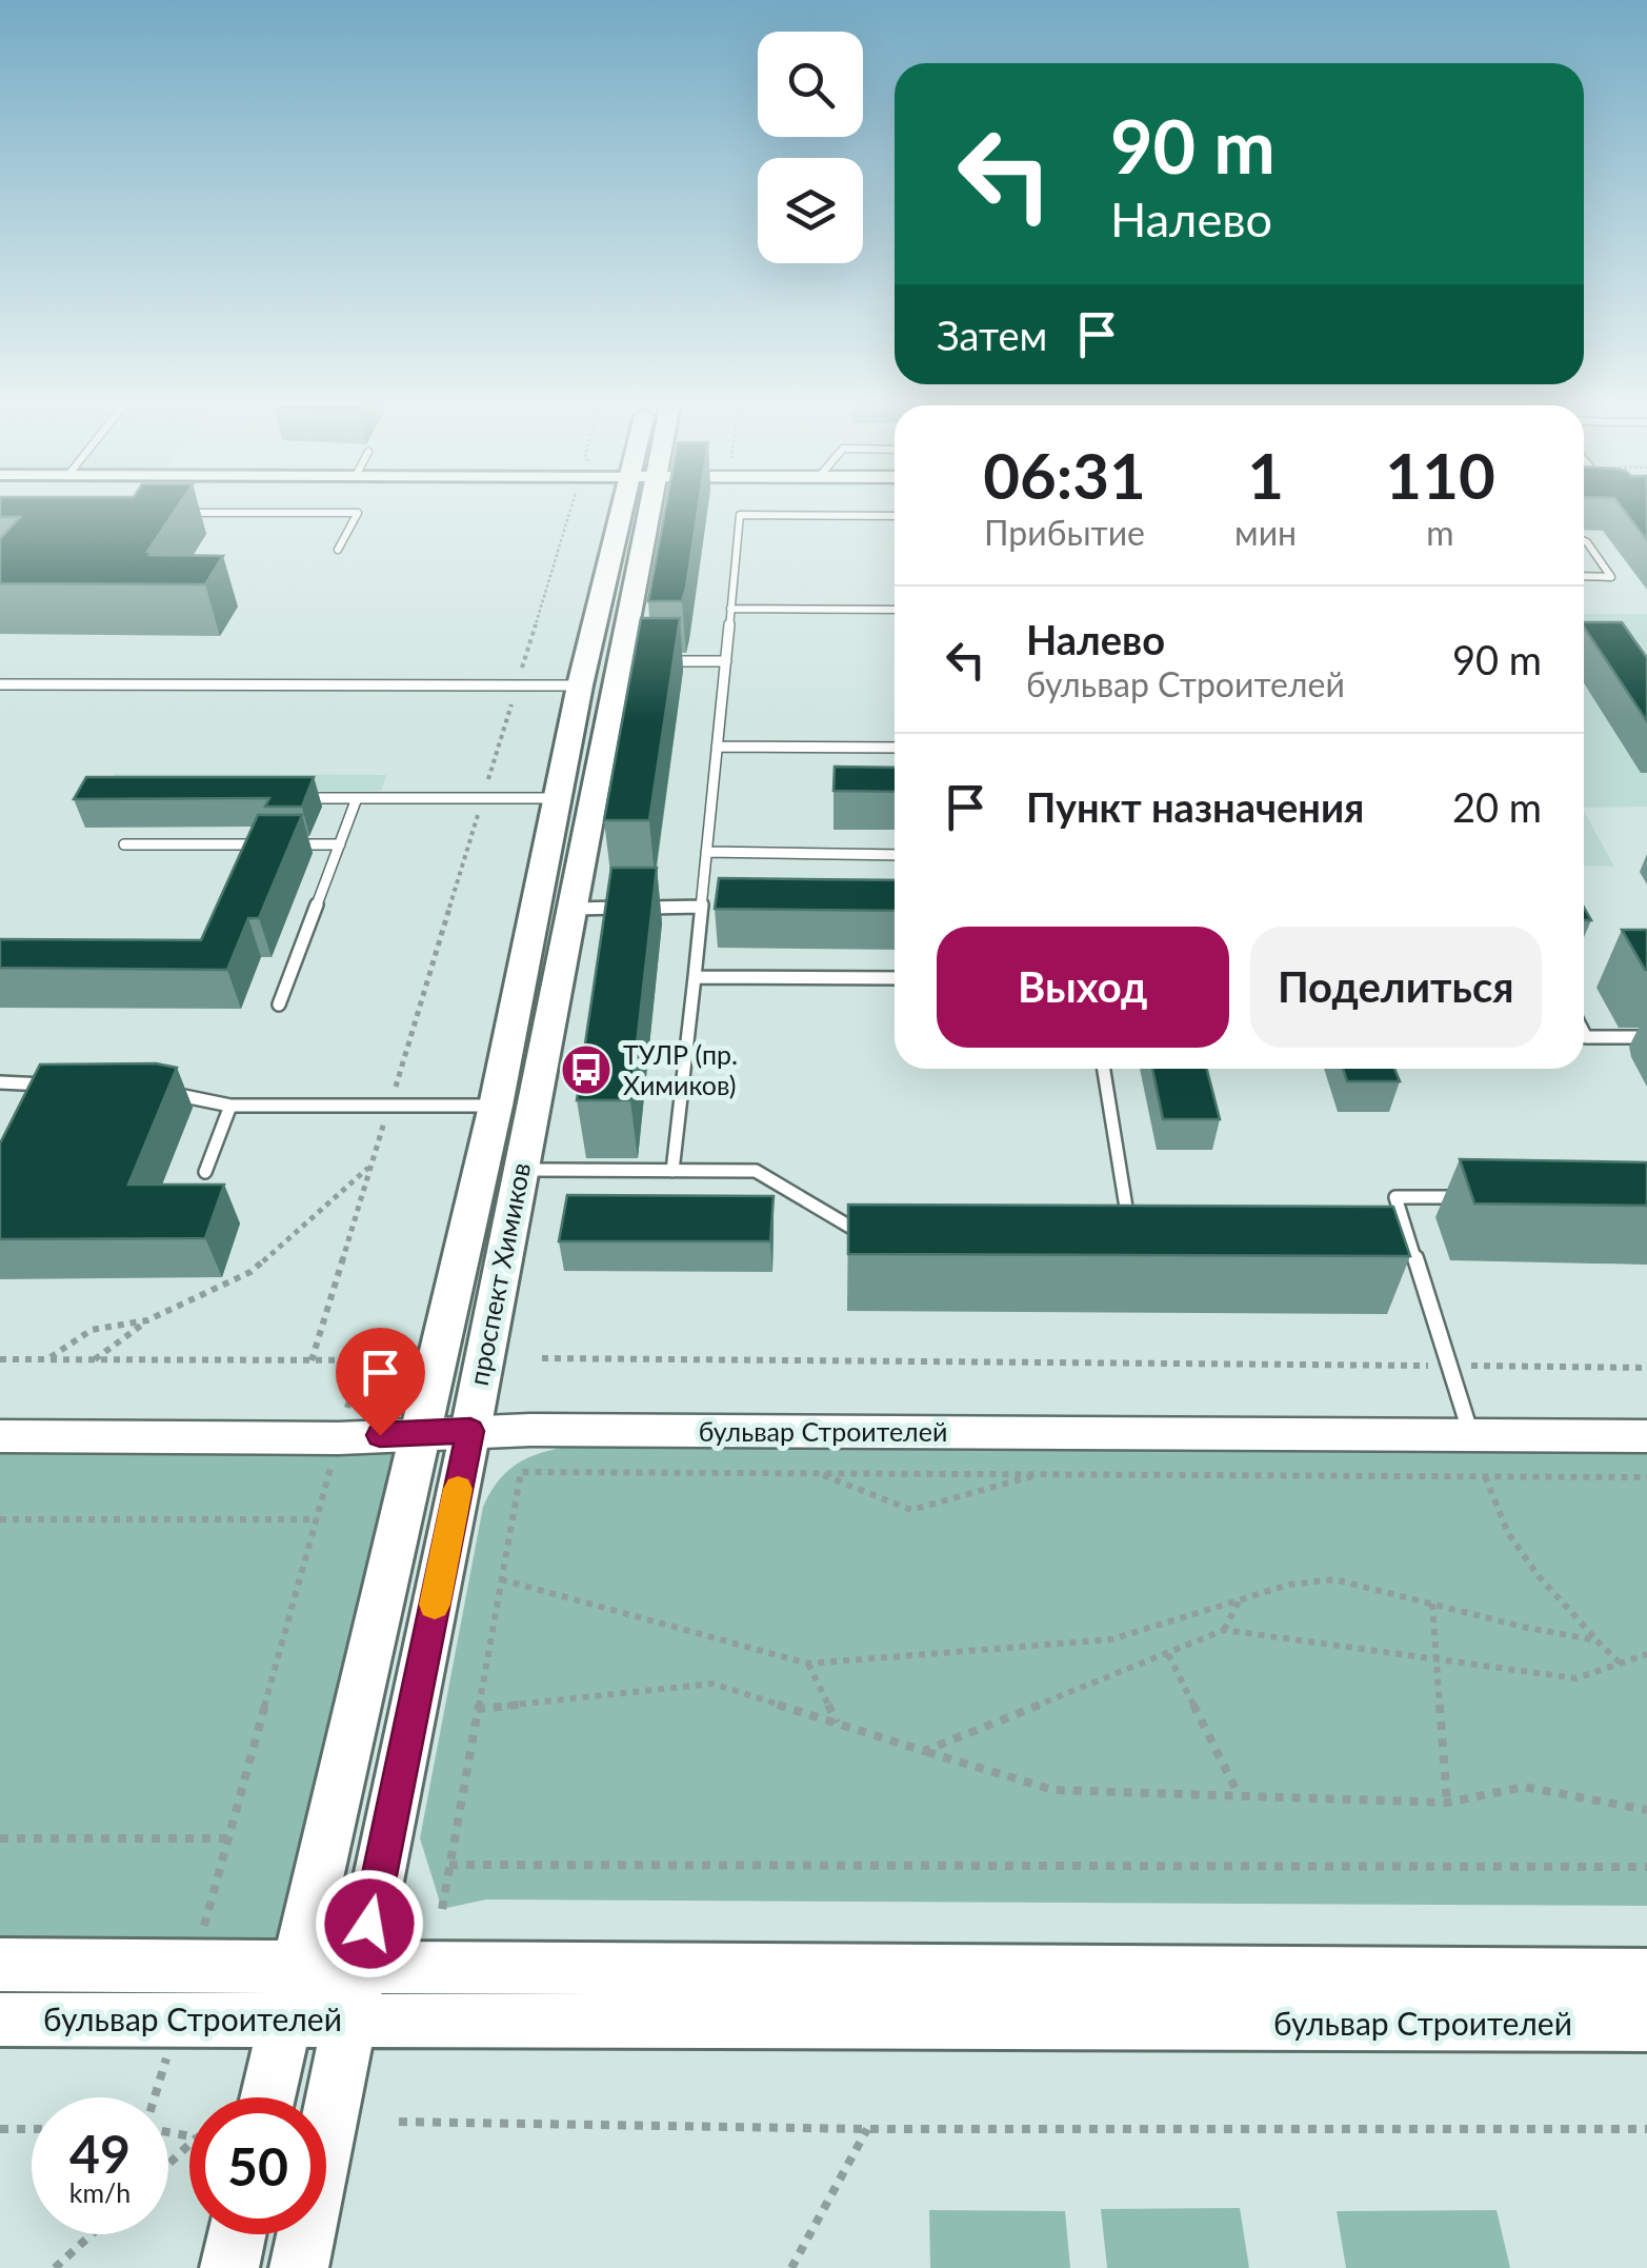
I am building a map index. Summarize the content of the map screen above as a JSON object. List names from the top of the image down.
{
  "streets": {
    "main road": ["проспект Химиков", "бульвар Строителей"]
  },
  "crossings": [
    ["проспект Химиков", "бульвар Строителей"]
  ],
  "places": {
    "bus stop": ["ТУЛР (пр. Химиков)"]
  },
  "page": {
    "turn": ["90 m", "Налево"],
    "then": "Затем",
    "eta": [
      "06:31",
      "Прибытие",
      "1",
      "мин",
      "110",
      "m"
    ],
    "list": [
      {
        "name": "Налево",
        "note": "бульвар Строителей",
        "value": "90 m"
      },
      {
        "name": "Пункт назначения",
        "value": "20 m"
      }
    ],
    "buttons": ["Выход", "Поделиться"],
    "speed": "49 km/h",
    "limit": "50"
  }
}
